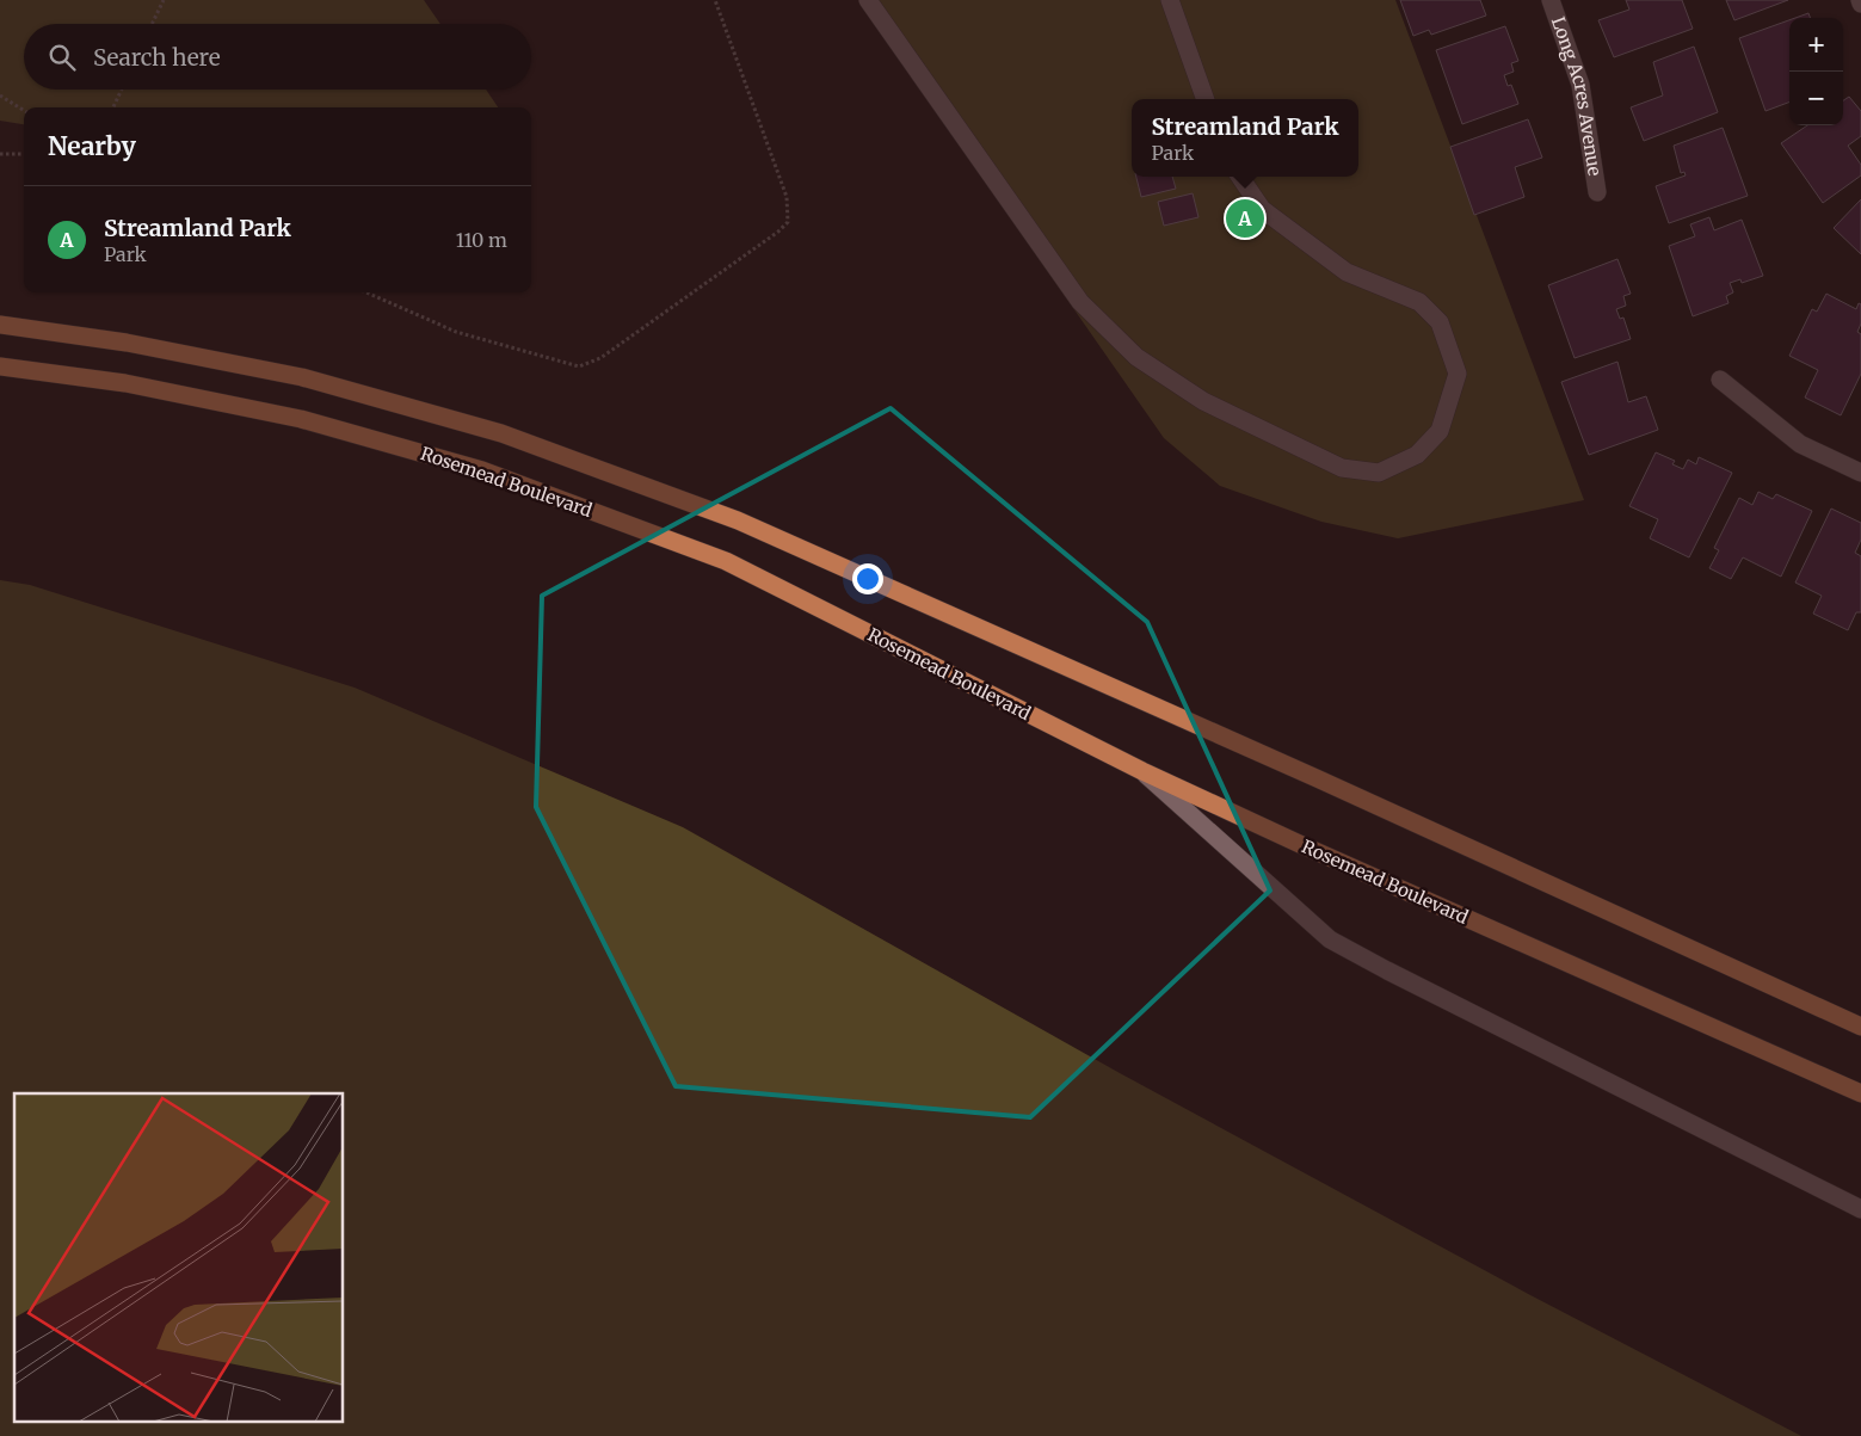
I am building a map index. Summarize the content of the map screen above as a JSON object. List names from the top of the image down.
{
  "streets": {
    "main road": ["Rosemead Boulevard"],
    "street": ["Long Acres Avenue"]
  },
  "page": {
    "map_buttons": ["+", "−"],
    "search": "Search here",
    "popup": ["Streamland Park", "Park"],
    "heading": "Nearby",
    "list": [
      {
        "mark": "A",
        "name": "Streamland Park",
        "note": "Park",
        "value": "110 m"
      }
    ],
    "pins": "A"
  }
}
